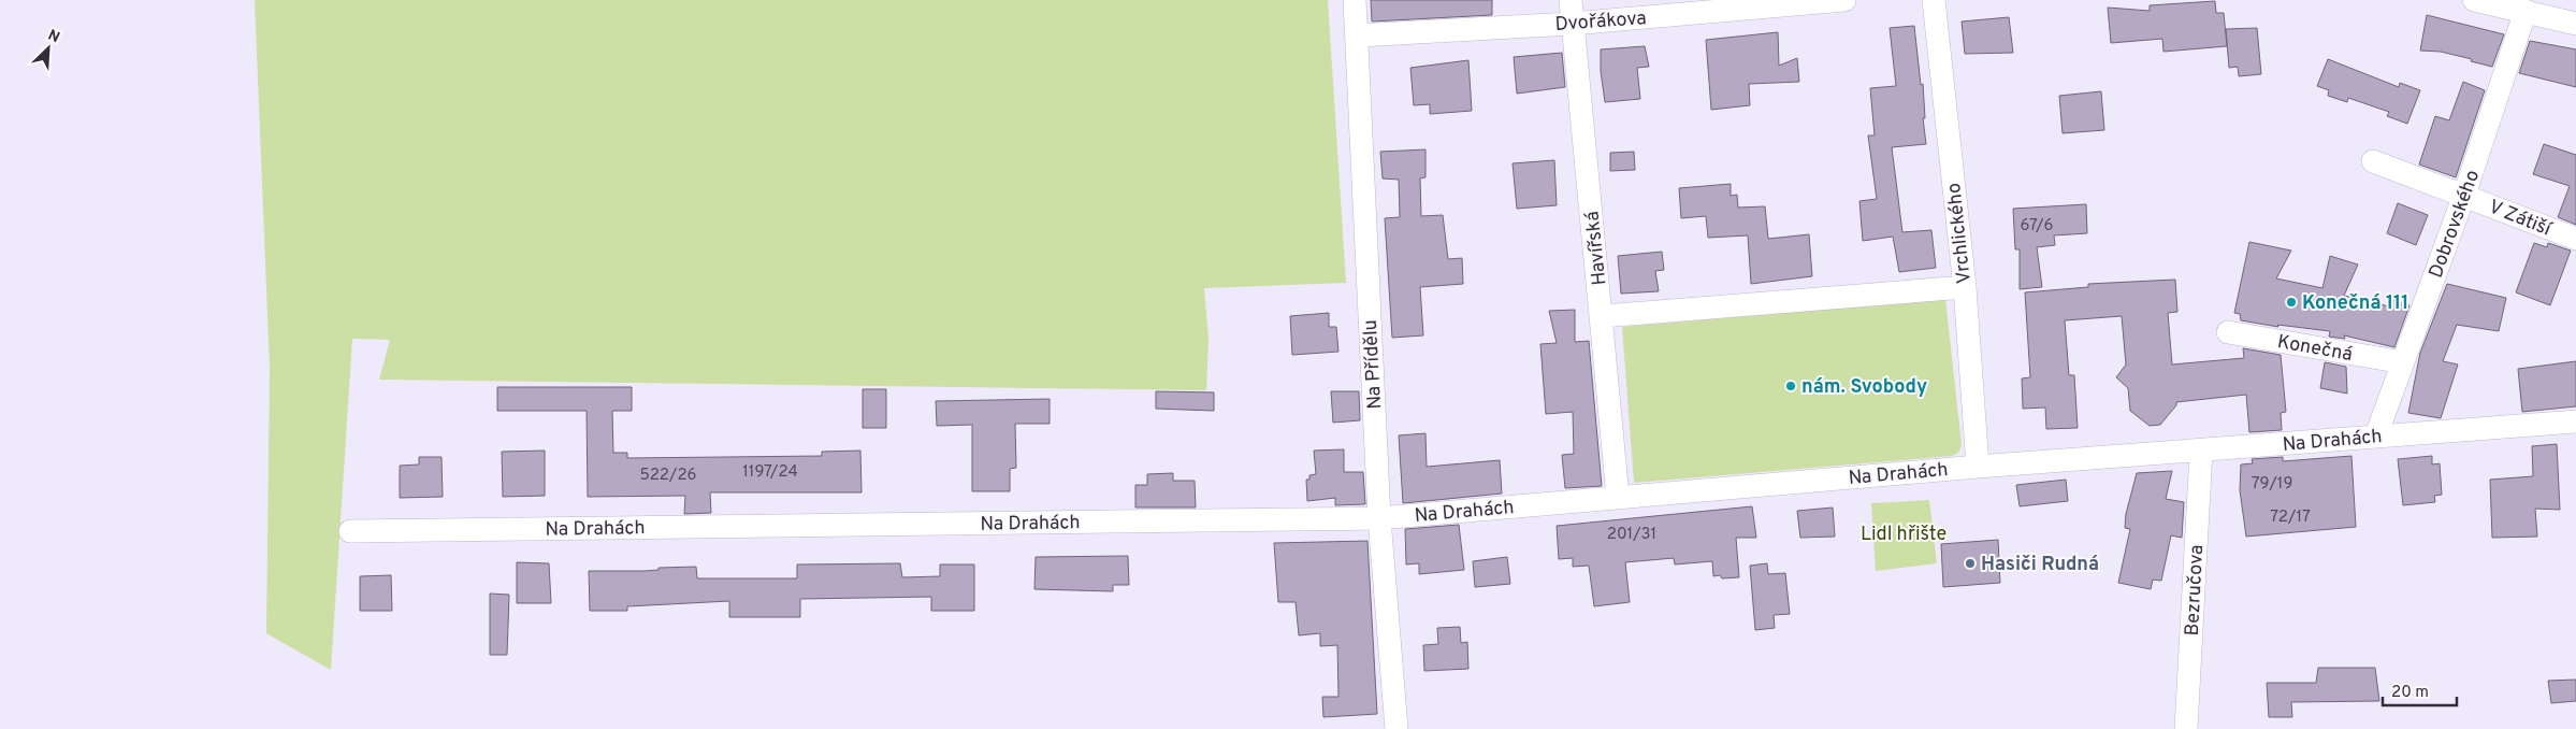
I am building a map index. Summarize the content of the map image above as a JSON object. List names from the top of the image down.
{
  "streets": {
    "street": [
      "Dvořákova",
      "V Zátiší",
      "Dobrovského",
      "Vrchlického",
      "Havířská",
      "Konečná",
      "Na Přídělu",
      "Na Drahách",
      "Bezručova"
    ]
  },
  "crossings": [
    ["Dvořákova", "Havířská"],
    ["Dvořákova", "Na Přídělu"],
    ["V Zátiší", "Dobrovského"],
    ["Dobrovského", "Konečná"],
    ["Dobrovského", "Na Drahách"],
    ["Vrchlického", "Na Drahách"],
    ["Havířská", "Na Drahách"],
    ["Na Přídělu", "Na Drahách"],
    ["Na Drahách", "Bezručova"]
  ],
  "parks": ["Lidl hřište"],
  "places": ["Konečná 111", "nám. Svobody", "Hasiči Rudná"],
  "house_numbers": [
    "67/6",
    "1197/24",
    "522/26",
    "79/19",
    "72/17",
    "201/31"
  ],
  "scale_bar": "20 m",
  "north": "top right"
}
